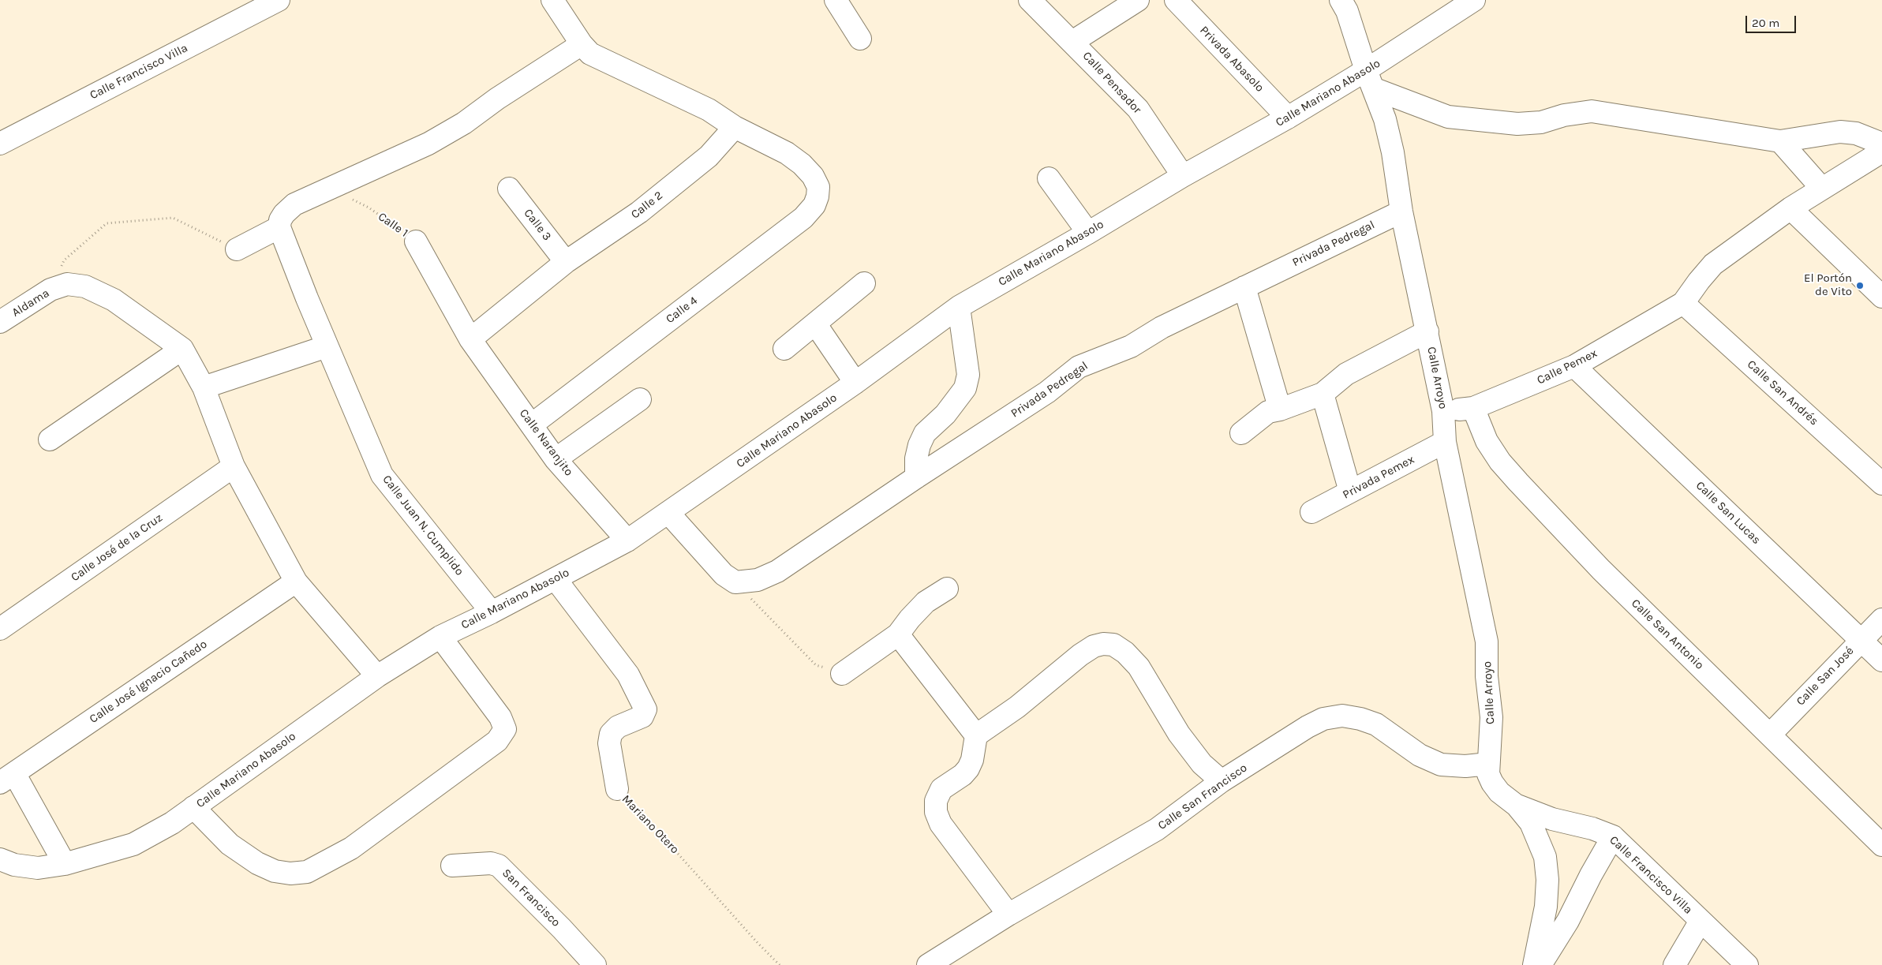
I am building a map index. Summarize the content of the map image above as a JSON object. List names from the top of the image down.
{
  "streets": {
    "street": [
      "Privada Abasolo",
      "Calle Francisco Villa",
      "Calle Pensador",
      "Calle Mariano Abasolo",
      "Calle 2",
      "Calle 1",
      "Calle 3",
      "Privada Pedregal",
      "Aldama",
      "Calle 4",
      "Calle Pemex",
      "Calle Arroyo",
      "Calle San Andrés",
      "Calle Naranjito",
      "Privada Pemex",
      "Calle San Lucas",
      "Calle Juan N. Cumplido",
      "Calle José de la Cruz",
      "Calle San Antonio",
      "Calle San José",
      "Calle José Ignacio Cañedo",
      "Calle San Francisco",
      "Mariano Otero",
      "San Francisco"
    ]
  },
  "crossings": [
    ["Privada Abasolo", "Calle Mariano Abasolo"],
    ["Calle Francisco Villa", "Calle Arroyo"],
    ["Calle Pensador", "Calle Mariano Abasolo"],
    ["Calle Mariano Abasolo", "Calle Arroyo"],
    ["Calle Mariano Abasolo", "Calle Naranjito"],
    ["Calle Mariano Abasolo", "Calle Juan N. Cumplido"],
    ["Calle Mariano Abasolo", "Mariano Otero"],
    ["Calle 2", "Calle 1"],
    ["Calle 2", "Calle 3"],
    ["Calle 2", "Calle 4"],
    ["Calle 2", "Calle Naranjito"],
    ["Calle 1", "Calle Naranjito"],
    ["Privada Pedregal", "Calle Arroyo"],
    ["Calle 4", "Calle Naranjito"],
    ["Calle Pemex", "Calle Arroyo"],
    ["Calle Pemex", "Calle San Andrés"],
    ["Calle Pemex", "Calle San Lucas"],
    ["Calle Pemex", "Calle San Antonio"],
    ["Calle Arroyo", "Privada Pemex"],
    ["Calle Arroyo", "Calle San Francisco"],
    ["Calle San Lucas", "Calle San José"],
    ["Calle San Antonio", "Calle San José"]
  ],
  "places": ["El Portón de Vito"],
  "scale_bar": "20 m"
}
